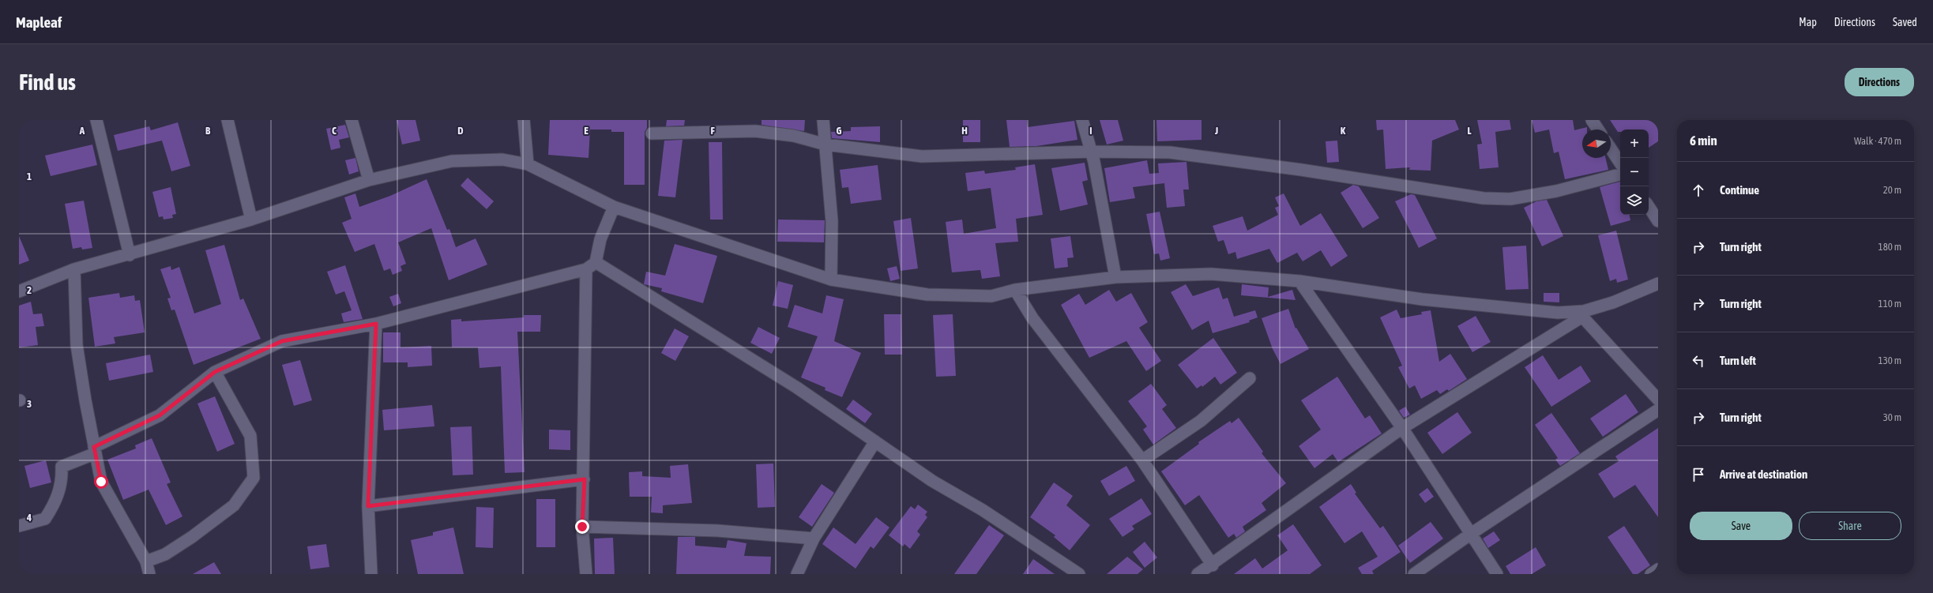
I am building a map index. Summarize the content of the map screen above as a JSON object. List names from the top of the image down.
{
  "north": "left",
  "page": {
    "header": "Mapleaf",
    "nav": ["Map", "Directions", "Saved"],
    "buttons": [
      "Directions",
      ["Save", "Share"]
    ],
    "title": "Find us",
    "heading": ["6 min", "Walk · 470 m"],
    "map_buttons": ["+", "−"],
    "list": [
      ["Continue", "20 m"],
      ["Turn right", "180 m"],
      ["Turn right", "110 m"],
      ["Turn left", "130 m"],
      ["Turn right", "30 m"],
      "Arrive at destination"
    ]
  },
  "grid": {
    "columns": [
      "A",
      "B",
      "C",
      "D",
      "E",
      "F",
      "G",
      "H",
      "I",
      "J",
      "K",
      "L"
    ],
    "rows": [
      "1",
      "2",
      "3",
      "4"
    ]
  }
}
